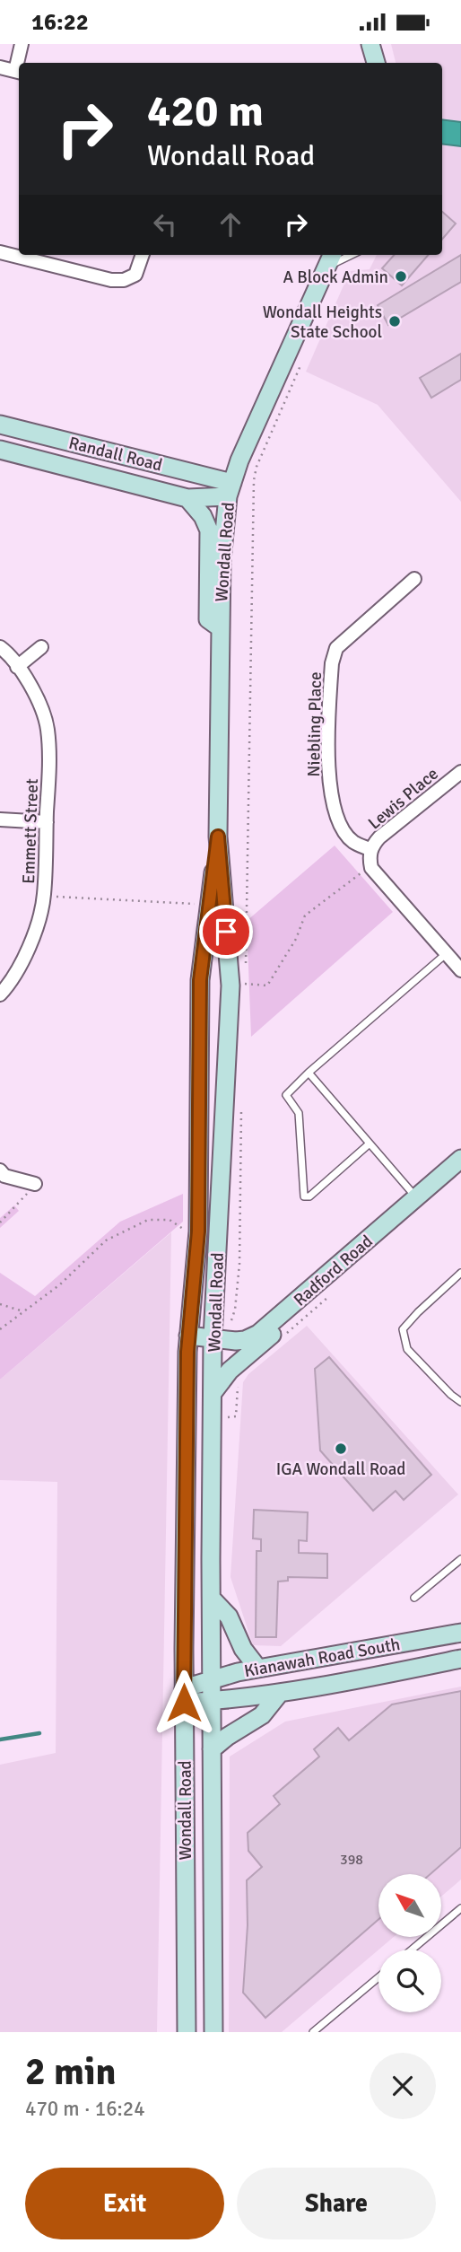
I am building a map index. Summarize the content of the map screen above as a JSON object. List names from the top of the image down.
{
  "streets": {
    "main road": [
      "Randall Road",
      "Wondall Road",
      "Radford Road",
      "Kianawah Road South"
    ],
    "street": ["Niebling Place", "Lewis Place", "Emmett Street"]
  },
  "crossings": [
    ["Randall Road", "Wondall Road"],
    ["Wondall Road", "Radford Road"],
    ["Wondall Road", "Kianawah Road South"],
    ["Niebling Place", "Lewis Place"]
  ],
  "places": ["A Block Admin", "Wondall Heights State School", "IGA Wondall Road"],
  "house_numbers": ["398"],
  "north": "top left",
  "page": {
    "status": "16:22",
    "turn": ["420 m", "Wondall Road"],
    "heading": ["2 min", "470 m · 16:24"],
    "buttons": ["Exit", "Share"]
  }
}
